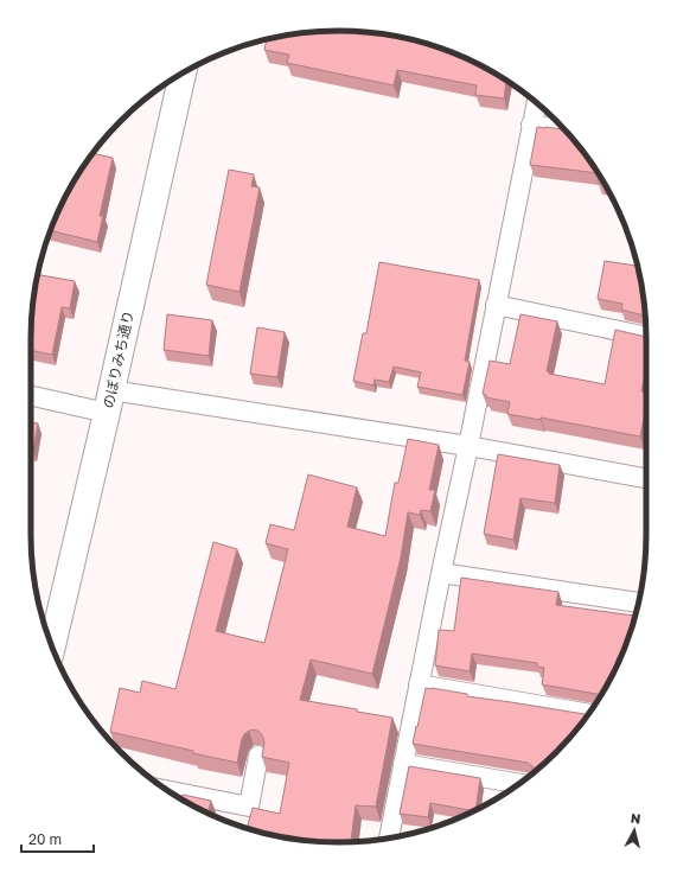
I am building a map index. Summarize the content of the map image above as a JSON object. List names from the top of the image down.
{
  "streets": {
    "street": ["のぼりみち通り"]
  },
  "scale_bar": "20 m",
  "north": "top"
}
